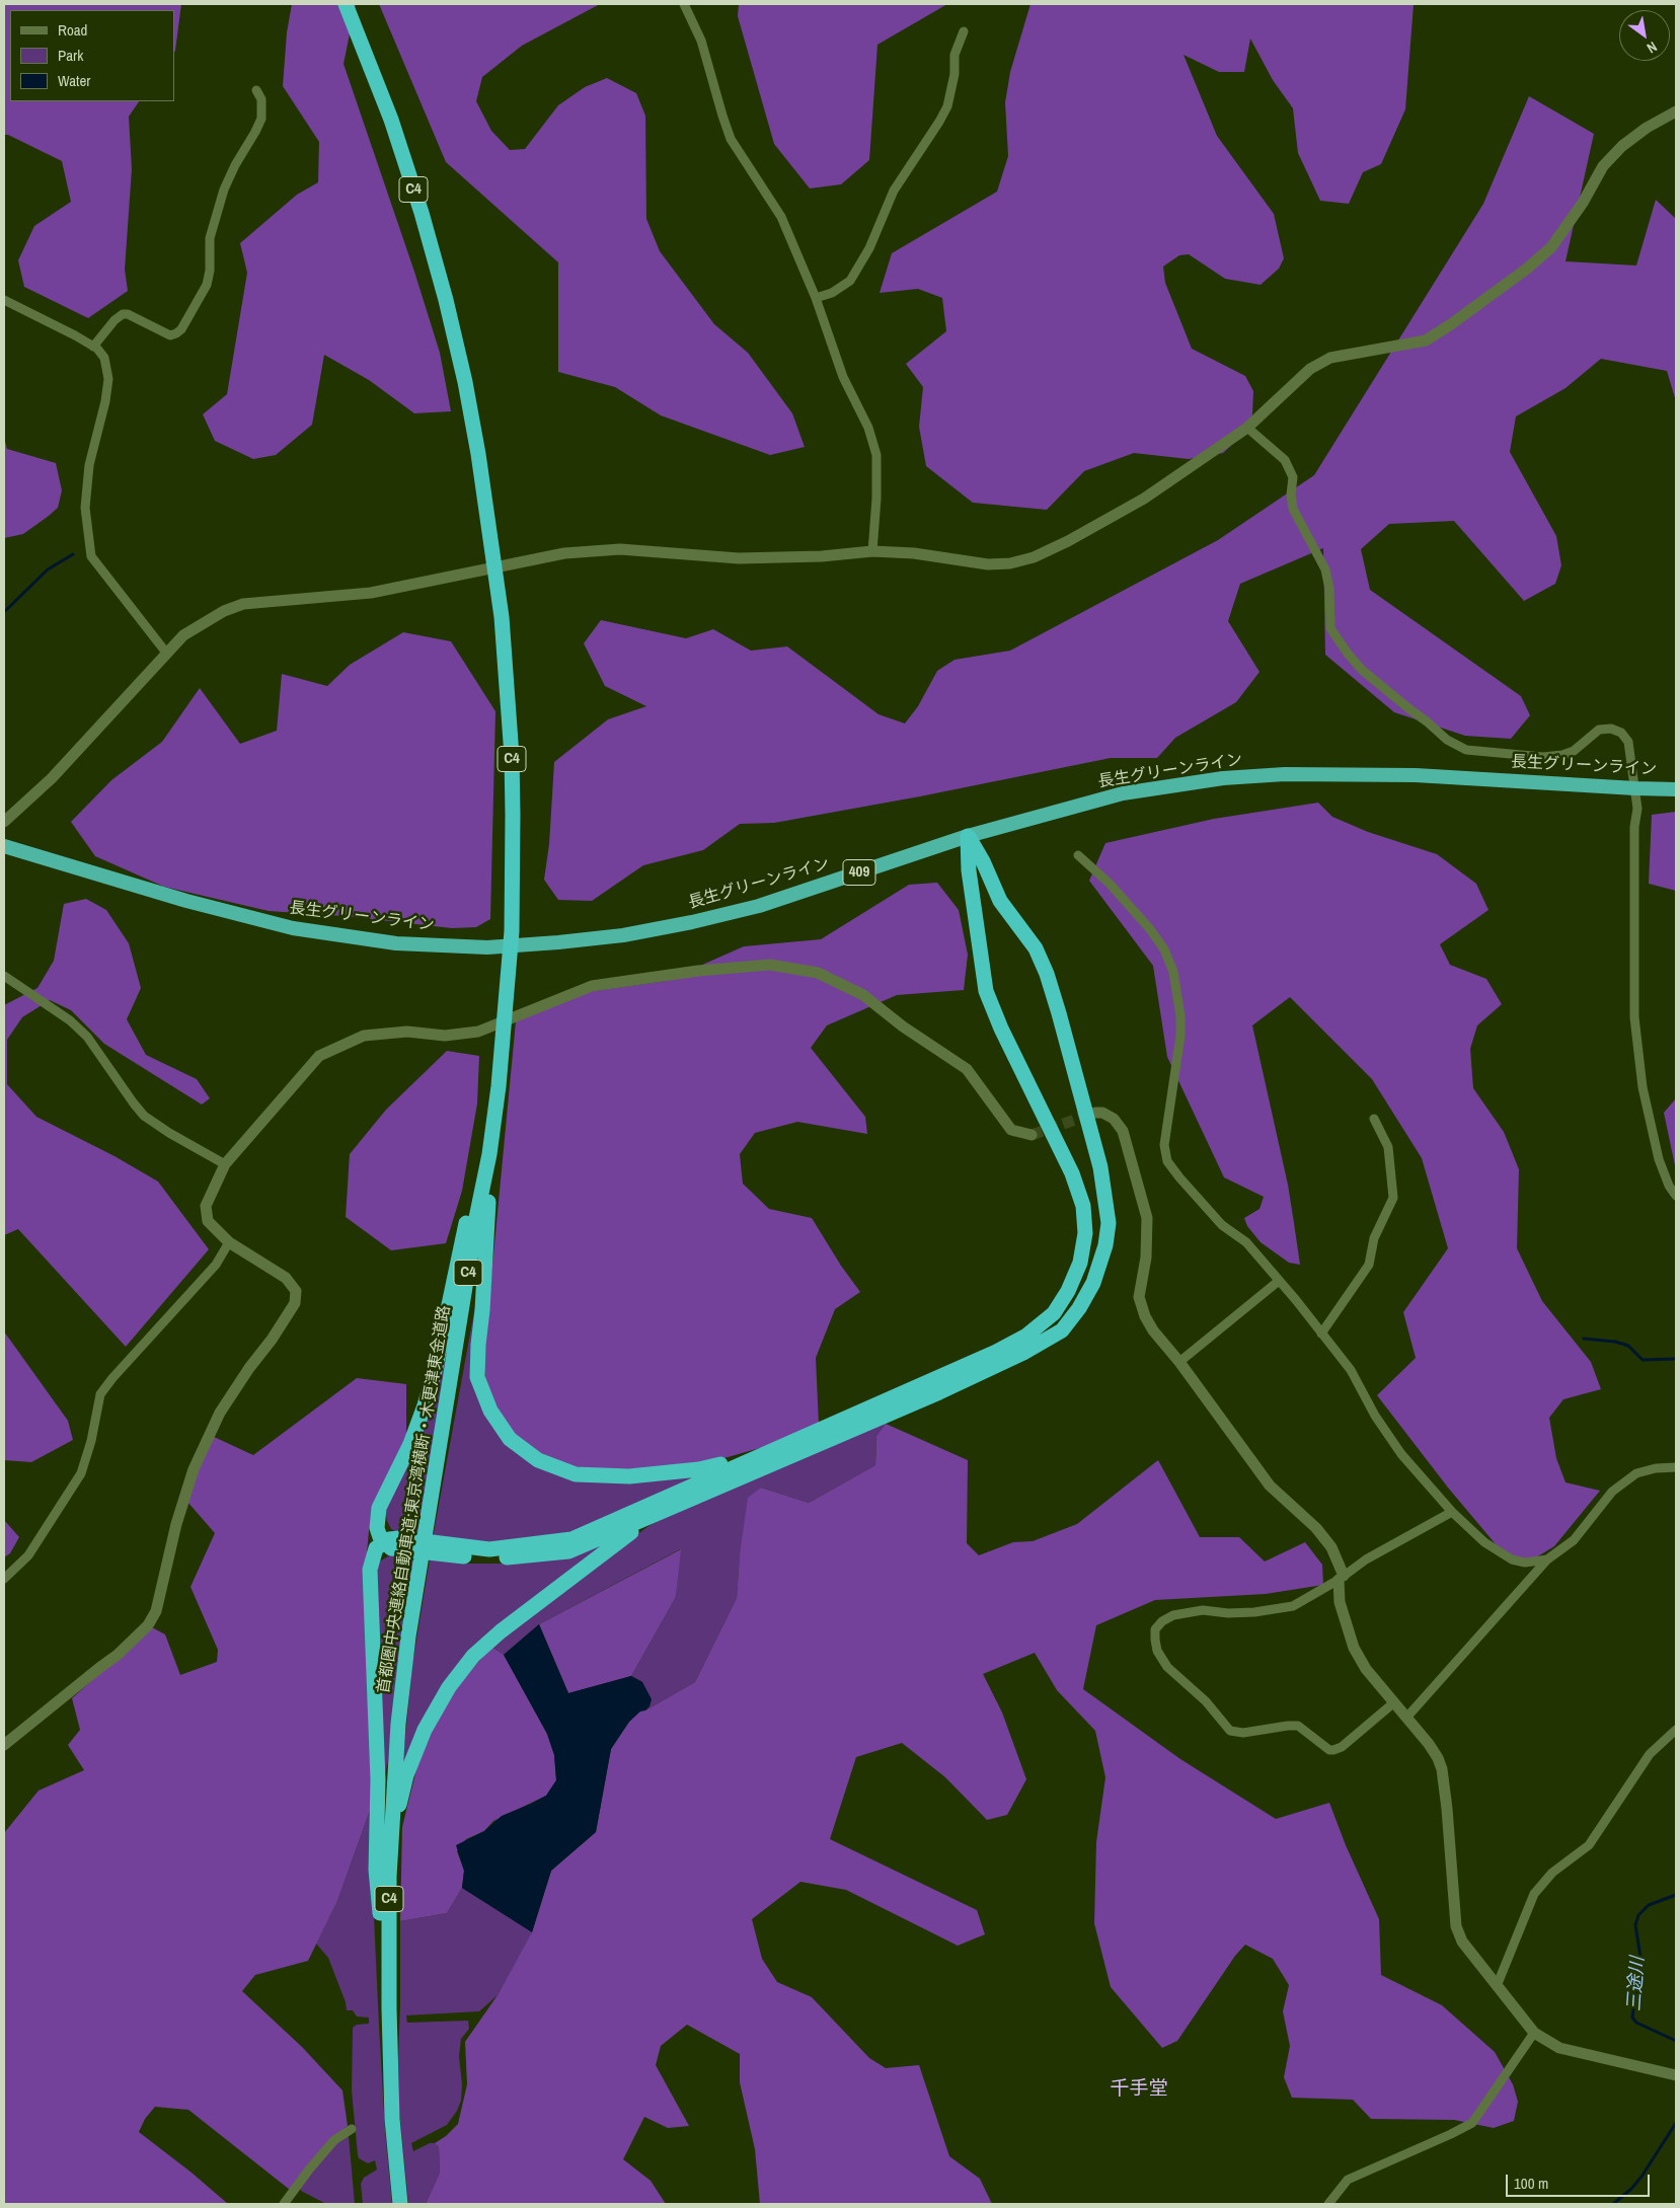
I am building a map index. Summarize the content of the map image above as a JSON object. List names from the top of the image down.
{
  "streets": {
    "highway": [
      "C4",
      "長生グリーンライン",
      "409",
      "首都圏中央連絡自動車道;東京湾横断・木更津東金道路"
    ]
  },
  "districts": ["千手堂"],
  "water": ["三途川"],
  "legend": ["Road", "Park", "Water"],
  "scale_bar": "100 m",
  "north": "bottom right"
}
